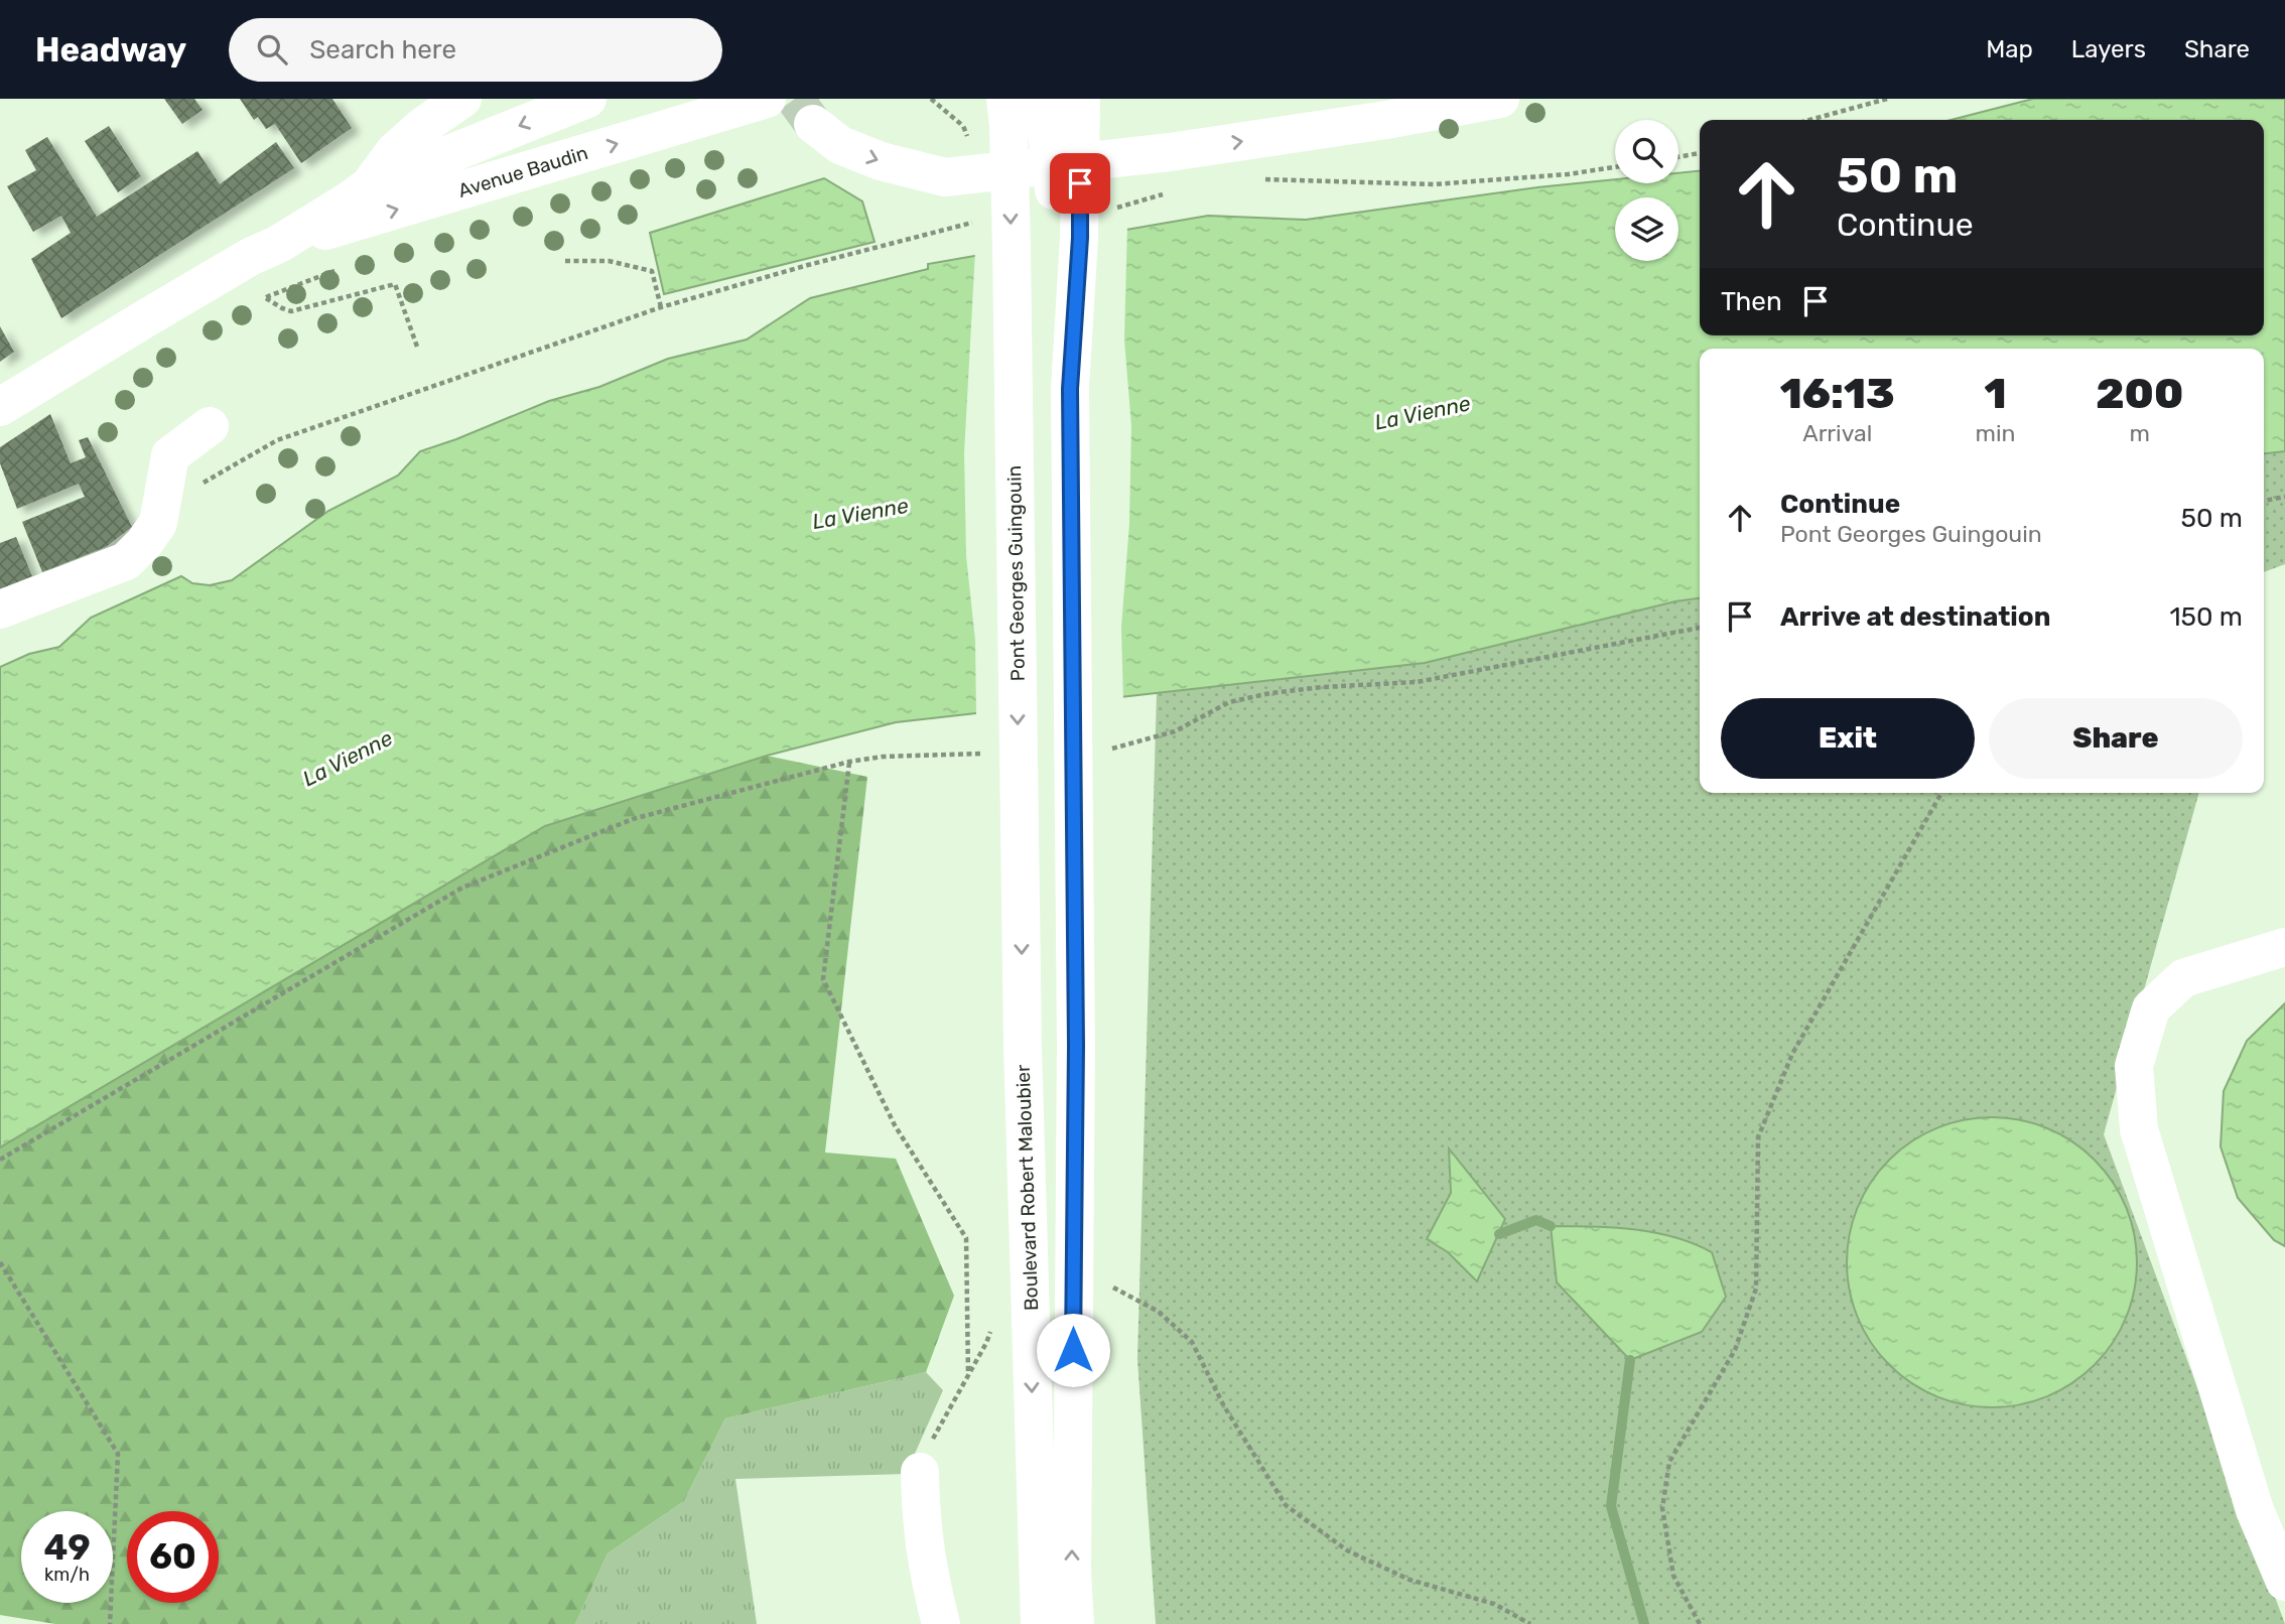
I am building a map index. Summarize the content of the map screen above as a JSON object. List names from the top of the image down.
{
  "streets": {
    "main road": ["Avenue Baudin", "Pont Georges Guingouin", "Boulevard Robert Maloubier"]
  },
  "crossings": [
    ["Pont Georges Guingouin", "Boulevard Robert Maloubier"]
  ],
  "water": ["La Vienne"],
  "page": {
    "header": "Headway",
    "search": "Search here",
    "nav": ["Map", "Layers", "Share"],
    "turn": ["50 m", "Continue"],
    "then": "Then",
    "eta": [
      "16:13",
      "Arrival",
      "1",
      "min",
      "200",
      "m"
    ],
    "list": [
      {
        "name": "Continue",
        "note": "Pont Georges Guingouin",
        "value": "50 m"
      },
      {
        "name": "Arrive at destination",
        "value": "150 m"
      }
    ],
    "buttons": ["Exit", "Share"],
    "speed": "49 km/h",
    "limit": "60"
  }
}
